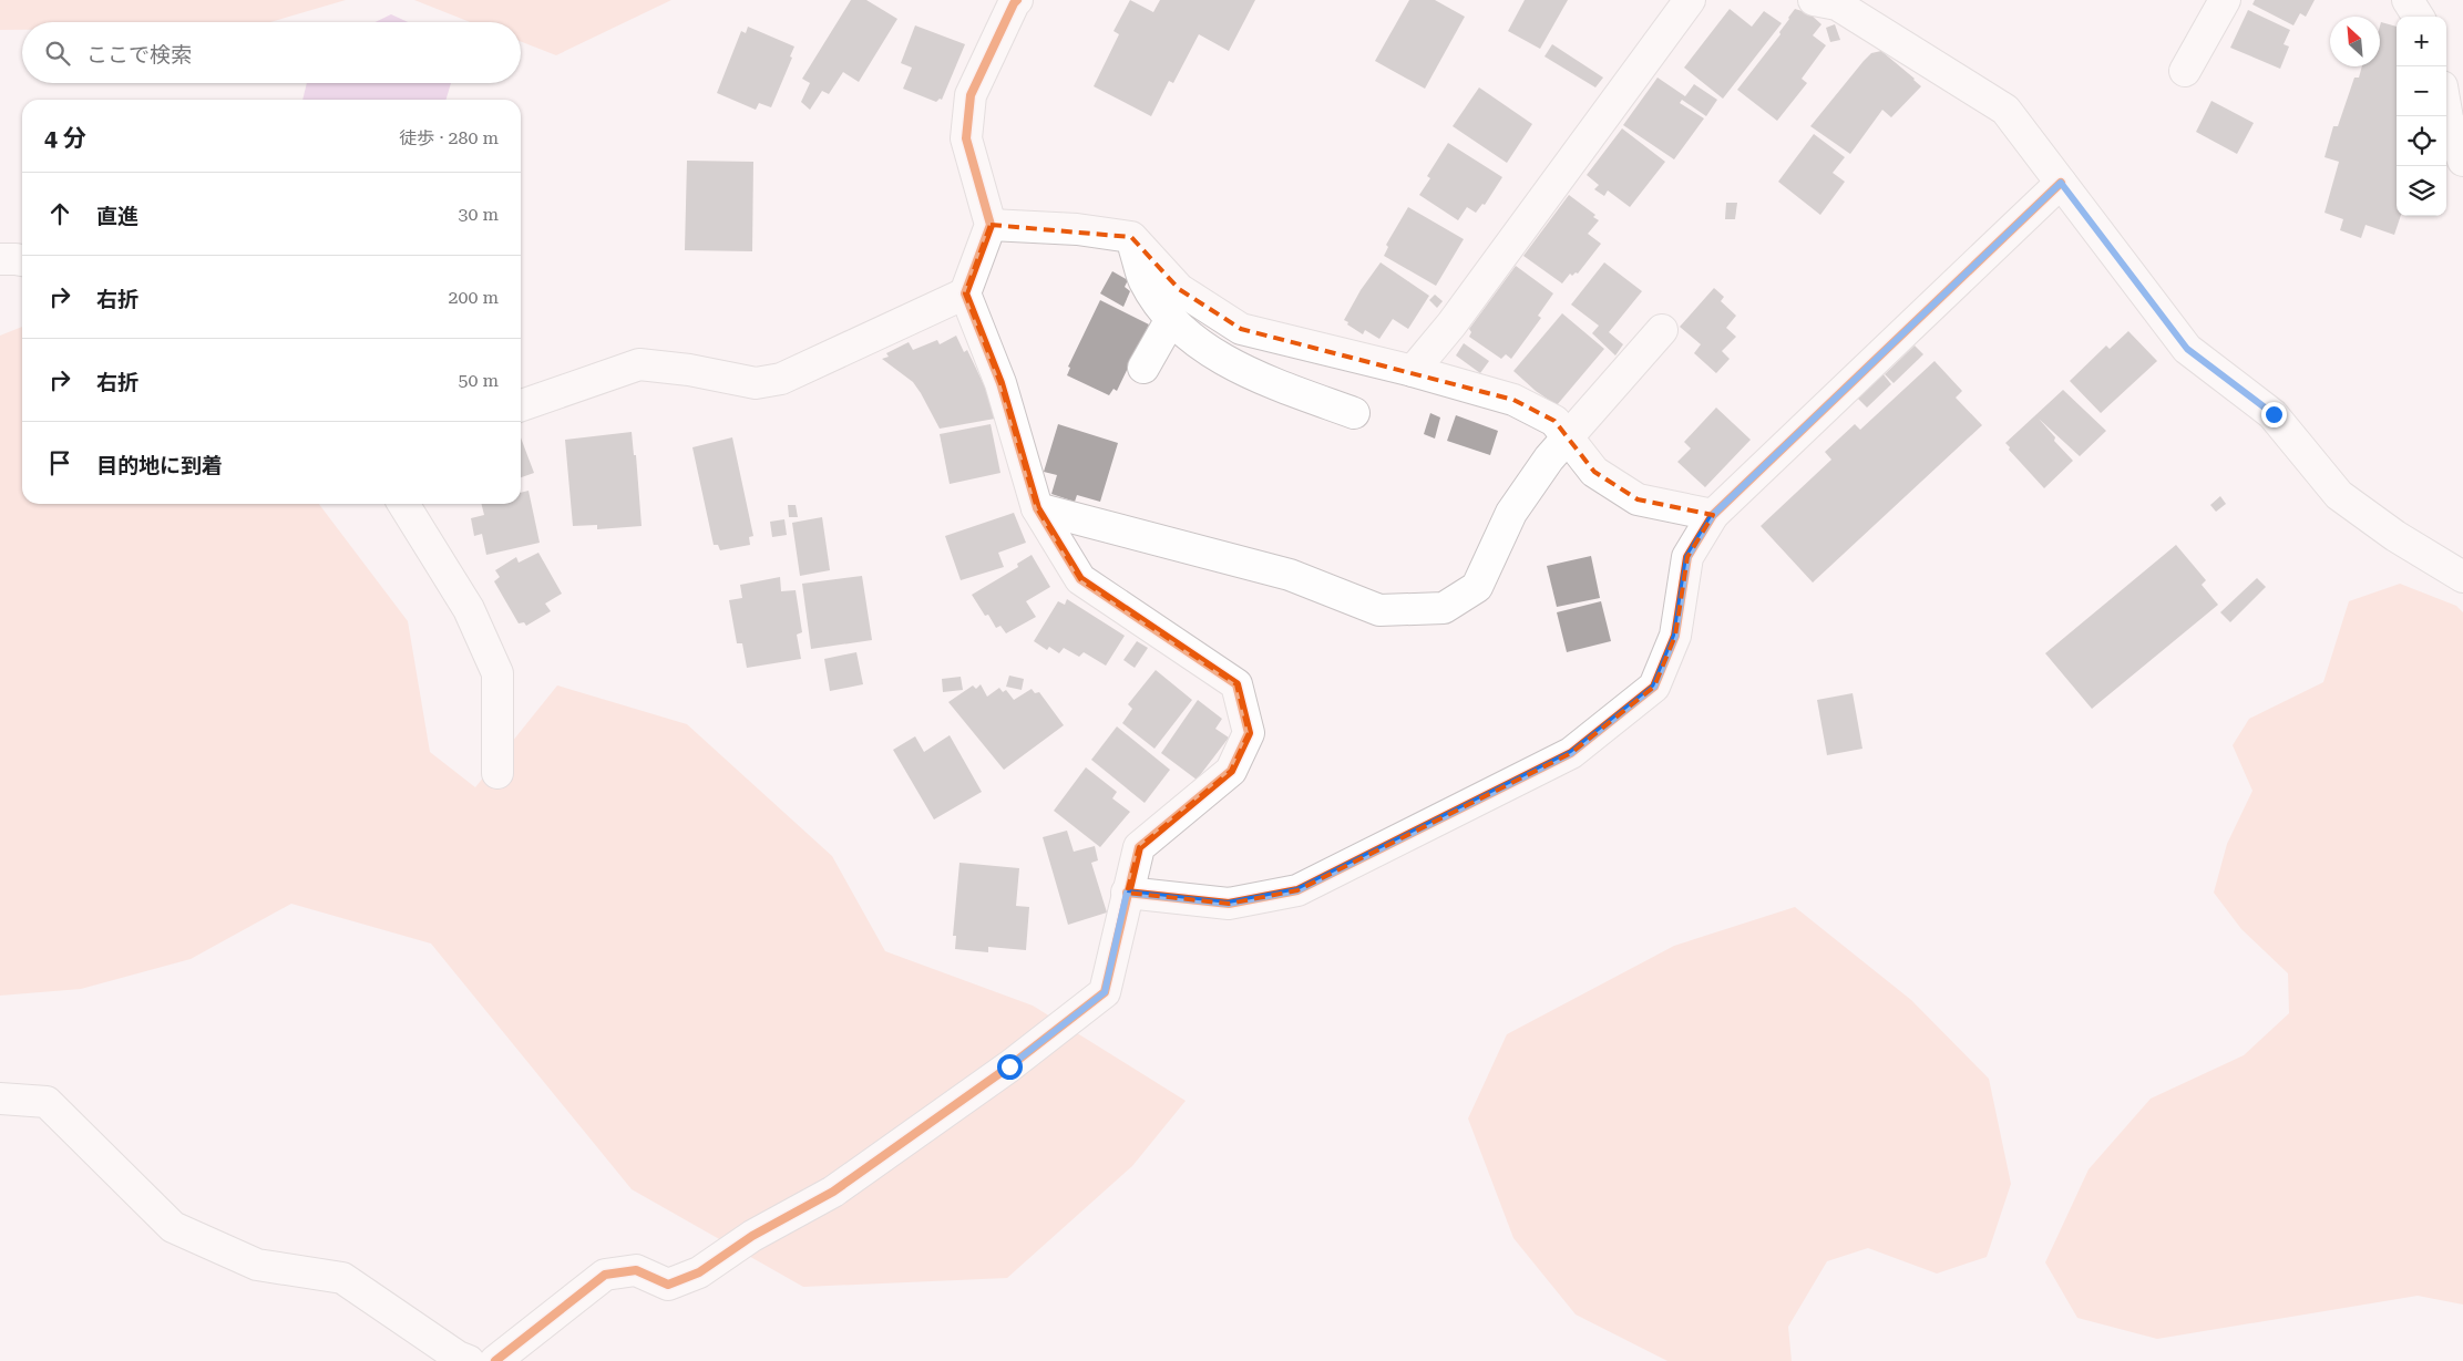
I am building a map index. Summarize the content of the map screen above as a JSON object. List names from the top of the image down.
{
  "north": "top left",
  "page": {
    "map_buttons": ["+", "−"],
    "search": "ここで検索",
    "heading": ["4 分", "徒歩 · 280 m"],
    "list": [
      ["直進", "30 m"],
      ["右折", "200 m"],
      ["右折", "50 m"],
      "目的地に到着"
    ]
  }
}
